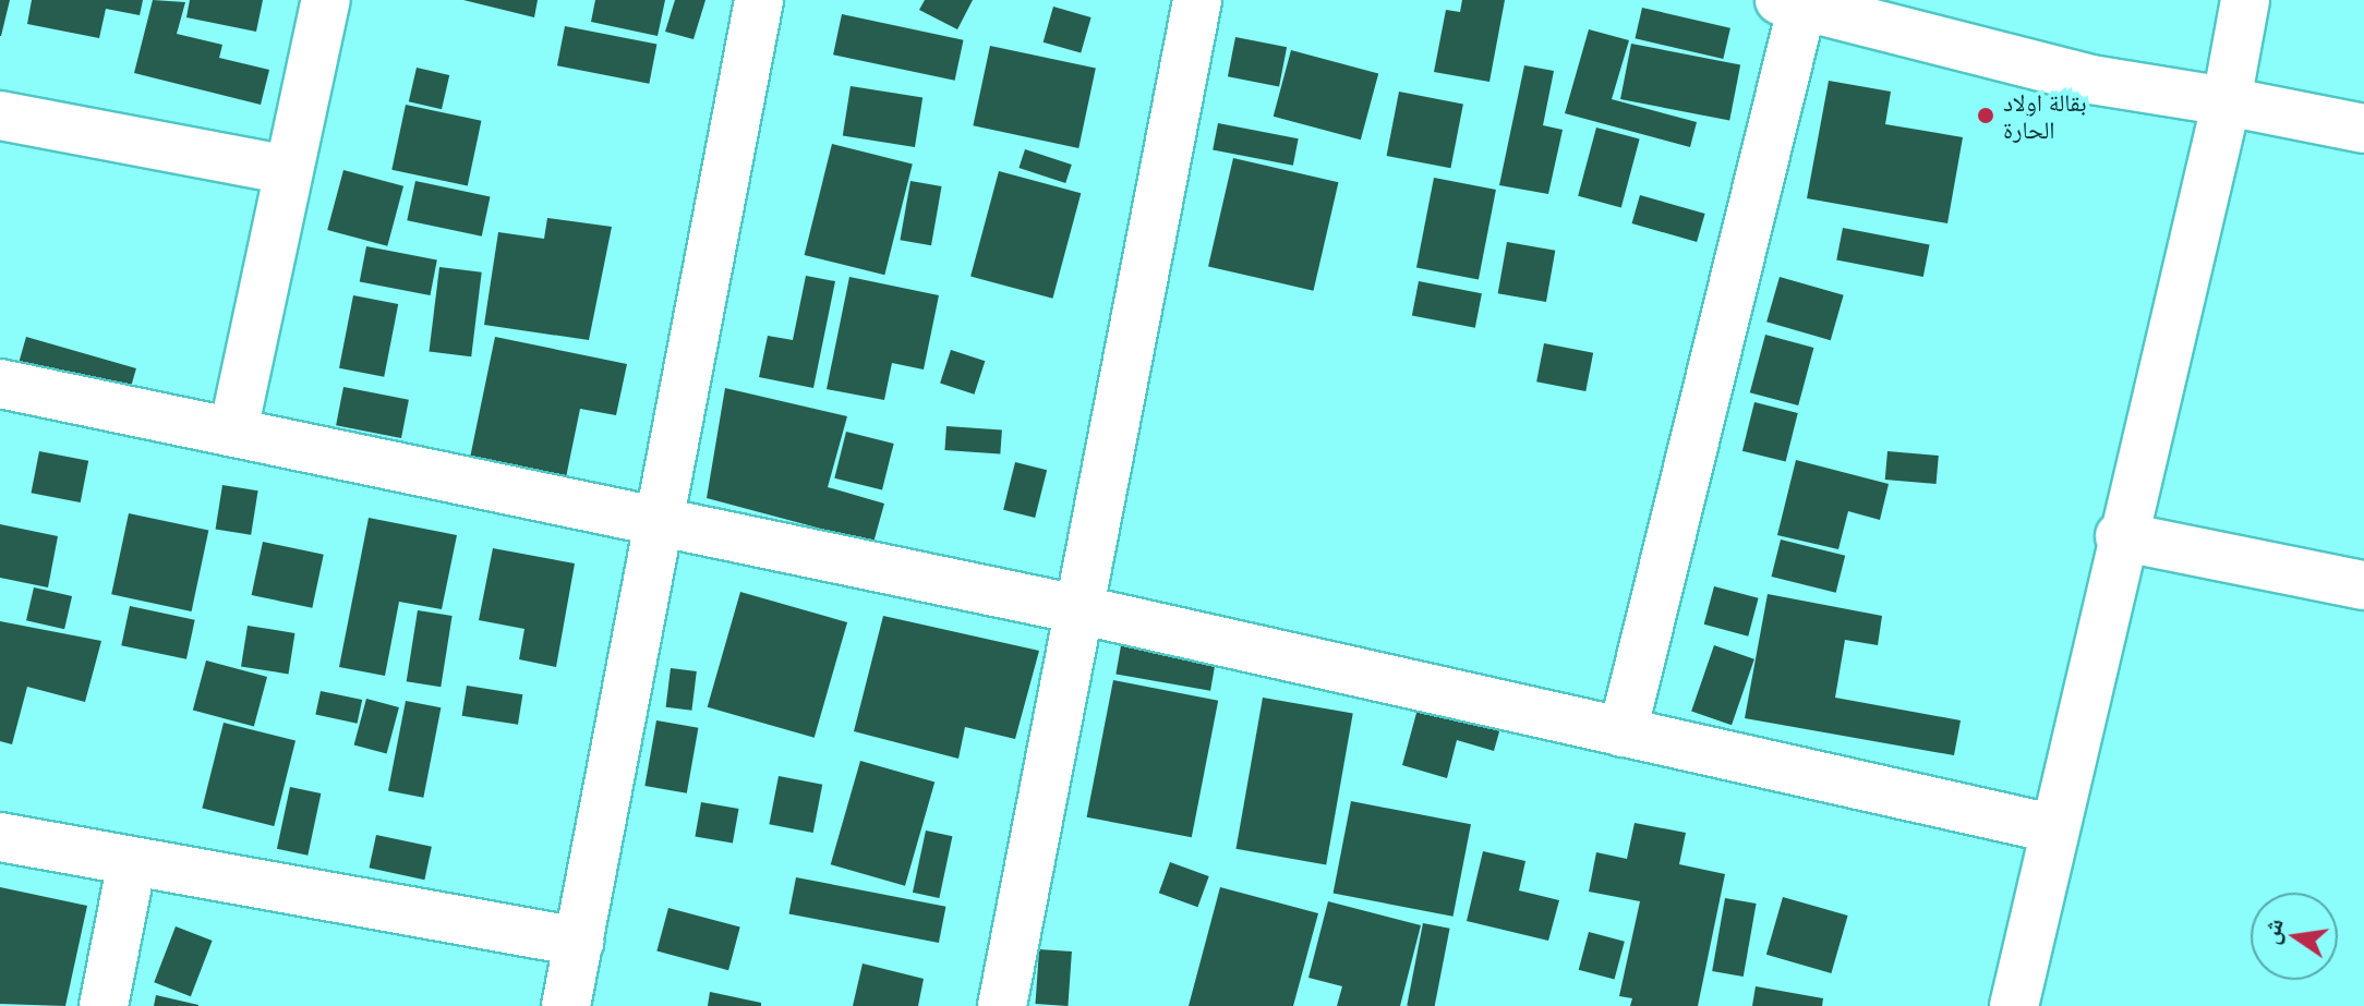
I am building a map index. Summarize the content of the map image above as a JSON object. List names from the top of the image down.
{
  "places": ["بقالة اولاد الحارة"],
  "north": "left"
}
